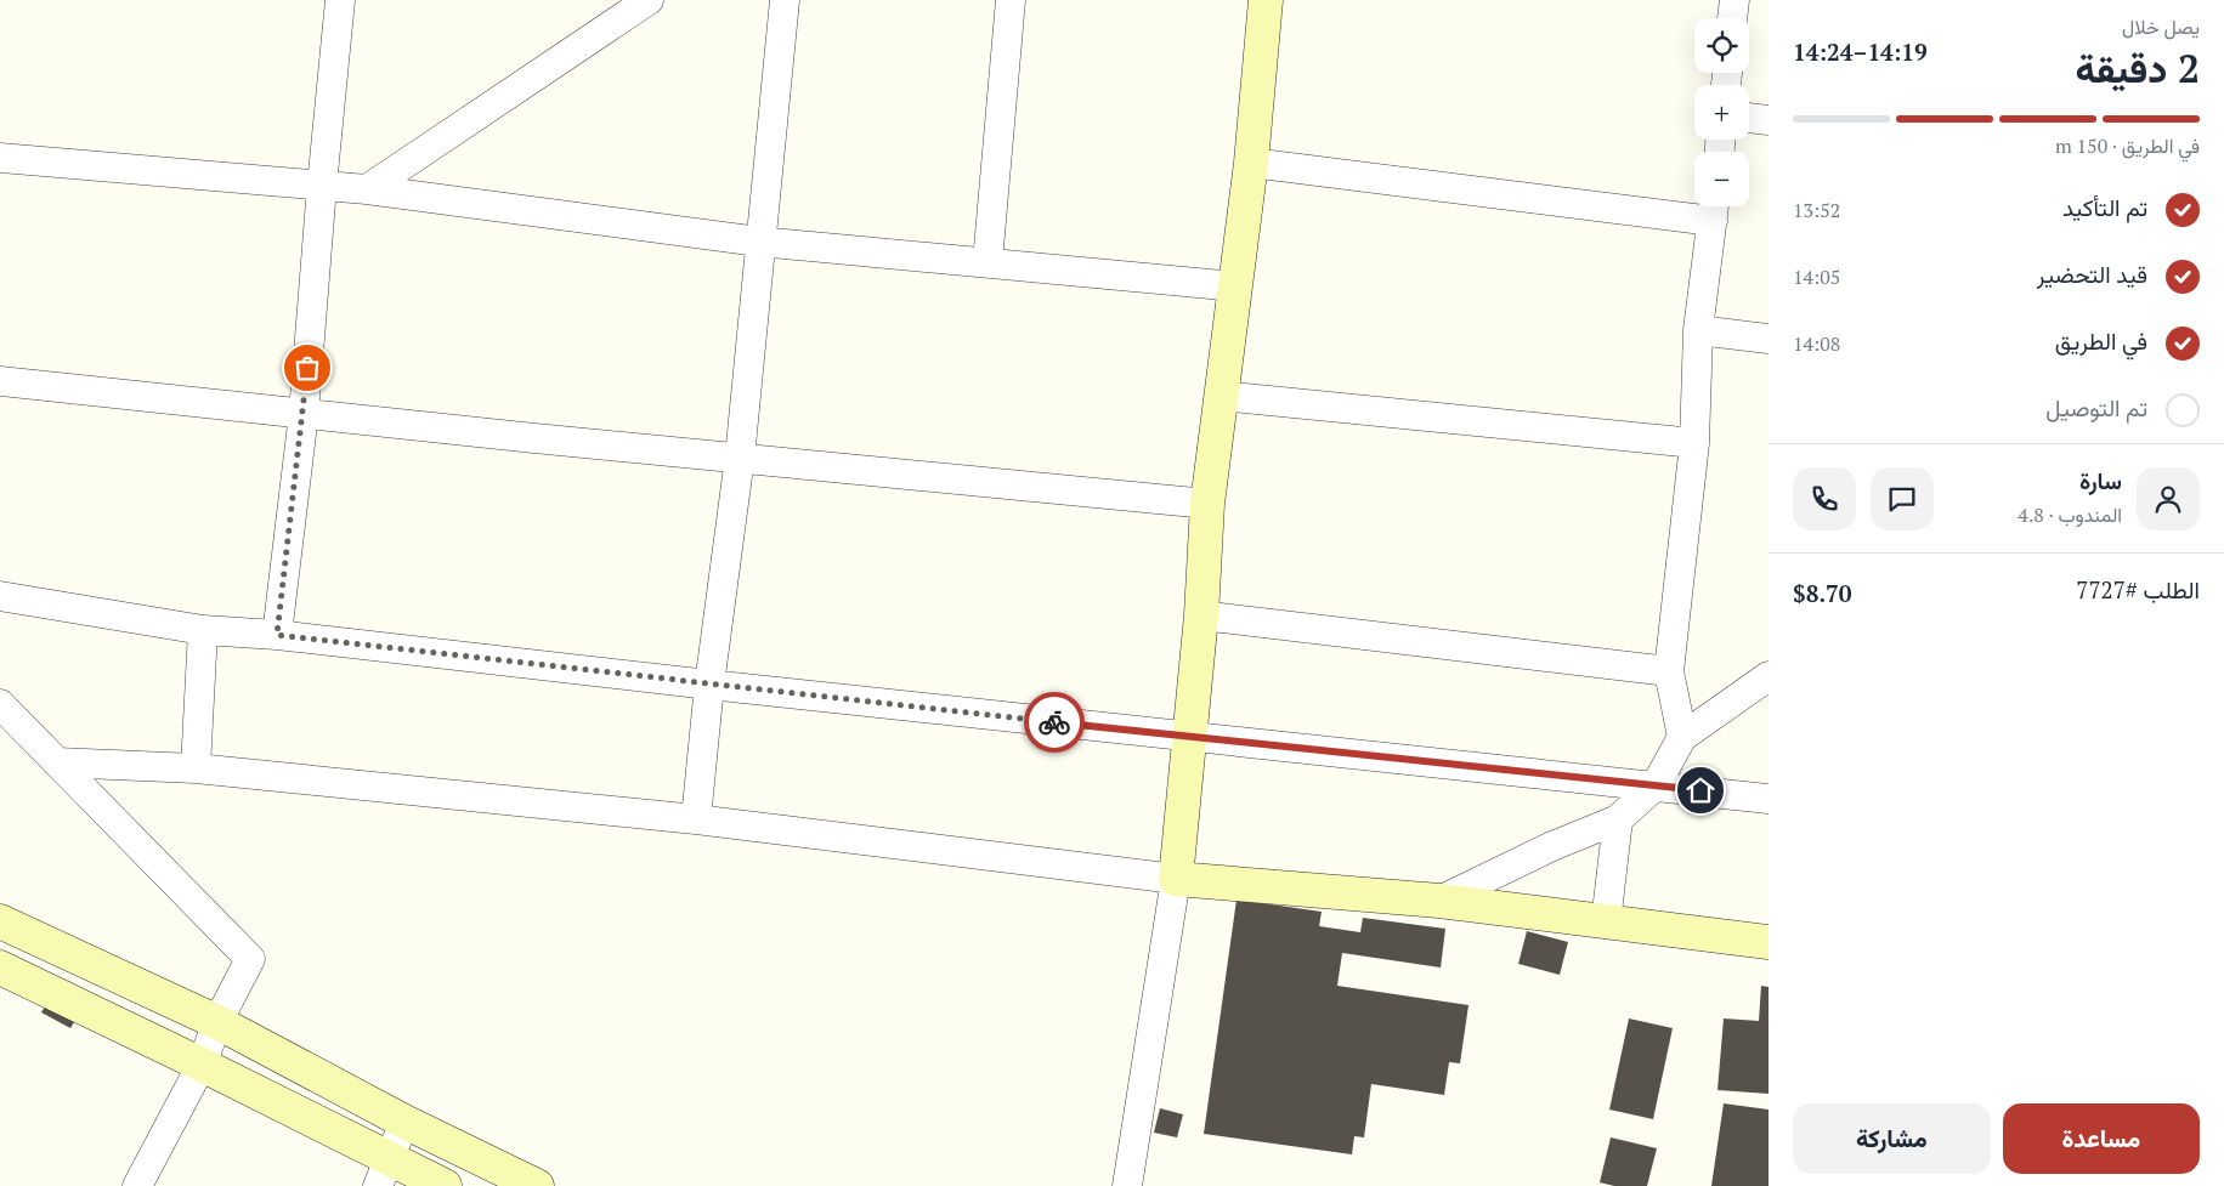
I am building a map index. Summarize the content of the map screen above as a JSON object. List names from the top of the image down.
{
  "page": {
    "heading": ["2 دقيقة", "يصل خلال", "14:19–14:24"],
    "panel": [
      "سارة",
      "المندوب · 4.8",
      "الطلب #7727",
      "$8.70"
    ],
    "map_buttons": ["+", "−"],
    "bar": "في الطريق · 150 m",
    "list": [
      ["تم التأكيد", "13:52"],
      ["قيد التحضير", "14:05"],
      ["في الطريق", "14:08"],
      "تم التوصيل"
    ],
    "buttons": ["مساعدة", "مشاركة"]
  }
}
